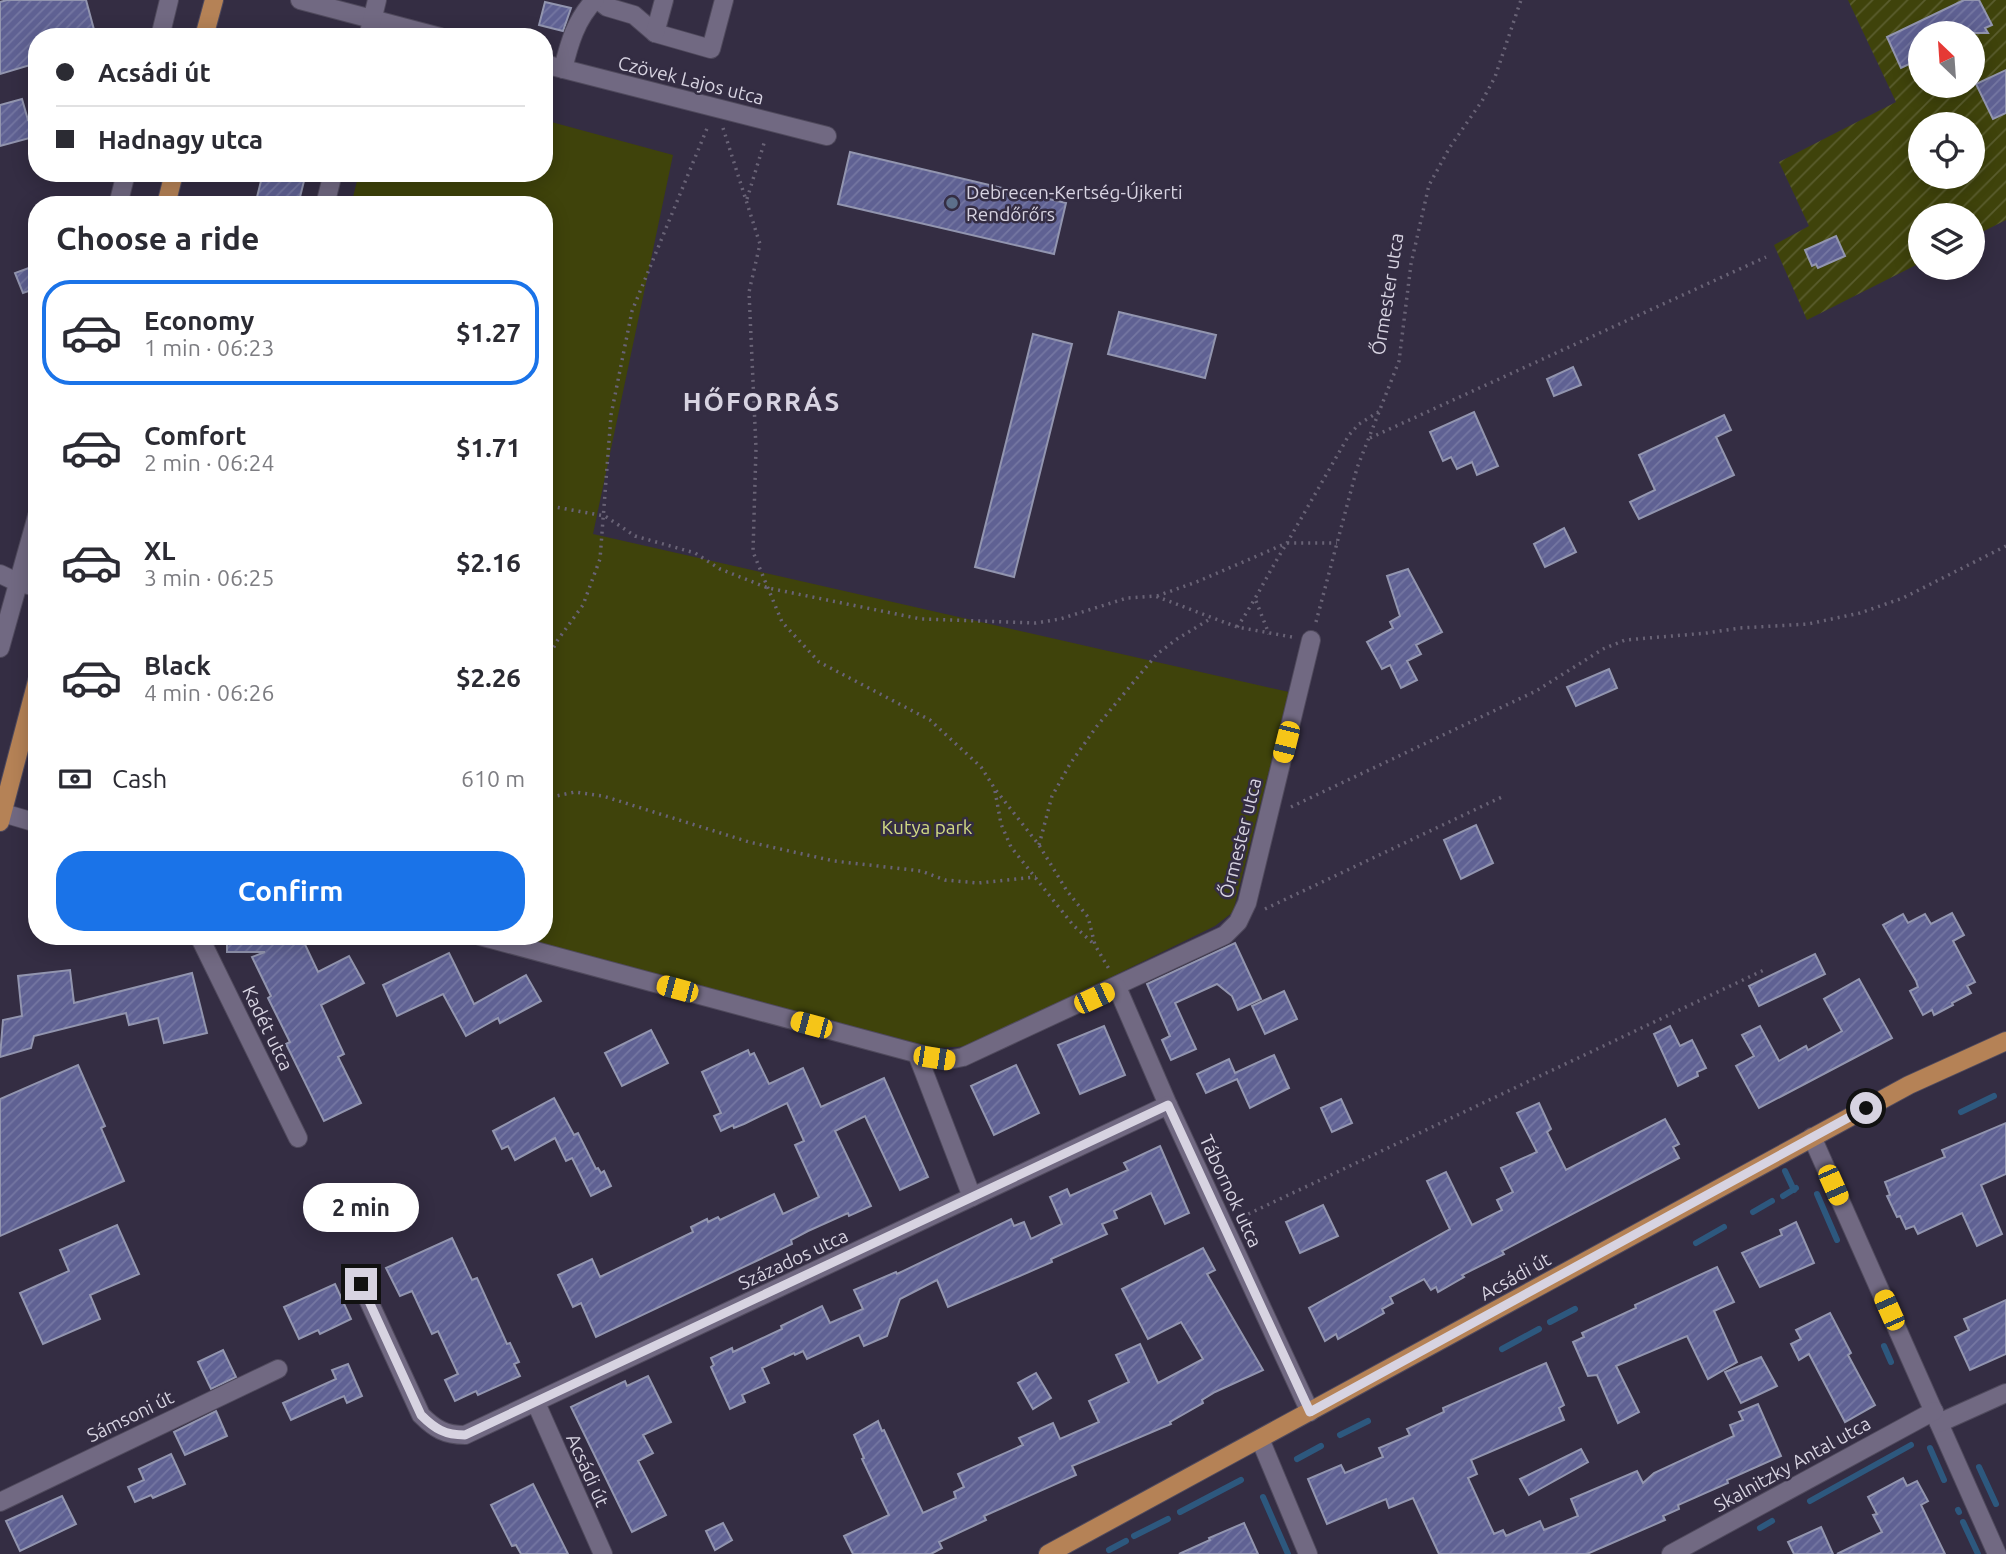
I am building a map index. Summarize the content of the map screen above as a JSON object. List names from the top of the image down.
{
  "streets": {
    "main road": ["Acsádi út"],
    "street": [
      "Czövek Lajos utca",
      "Őrmester utca",
      "Kadét utca",
      "Tábornok utca",
      "Százados utca",
      "Sámsoni út",
      "Skalnitzky Antal utca"
    ]
  },
  "crossings": [
    ["Őrmester utca", "Tábornok utca"],
    ["Tábornok utca", "Százados utca"],
    ["Tábornok utca", "Acsádi út"],
    ["Százados utca", "Acsádi út"]
  ],
  "districts": ["HŐFORRÁS"],
  "parks": ["Kutya park"],
  "places": ["Debrecen-Kertség-Újkerti Rendőrőrs"],
  "north": "top left",
  "page": {
    "banner": ["Acsádi út", "Hadnagy utca"],
    "heading": "Choose a ride",
    "list": [
      {
        "name": "Economy",
        "note": "1 min · 06:23",
        "value": "$1.27"
      },
      {
        "name": "Comfort",
        "note": "2 min · 06:24",
        "value": "$1.71"
      },
      {
        "name": "XL",
        "note": "3 min · 06:25",
        "value": "$2.16"
      },
      {
        "name": "Black",
        "note": "4 min · 06:26",
        "value": "$2.26"
      }
    ],
    "pay": ["Cash", "610 m"],
    "buttons": "Confirm",
    "bubble": "2 min"
  }
}
